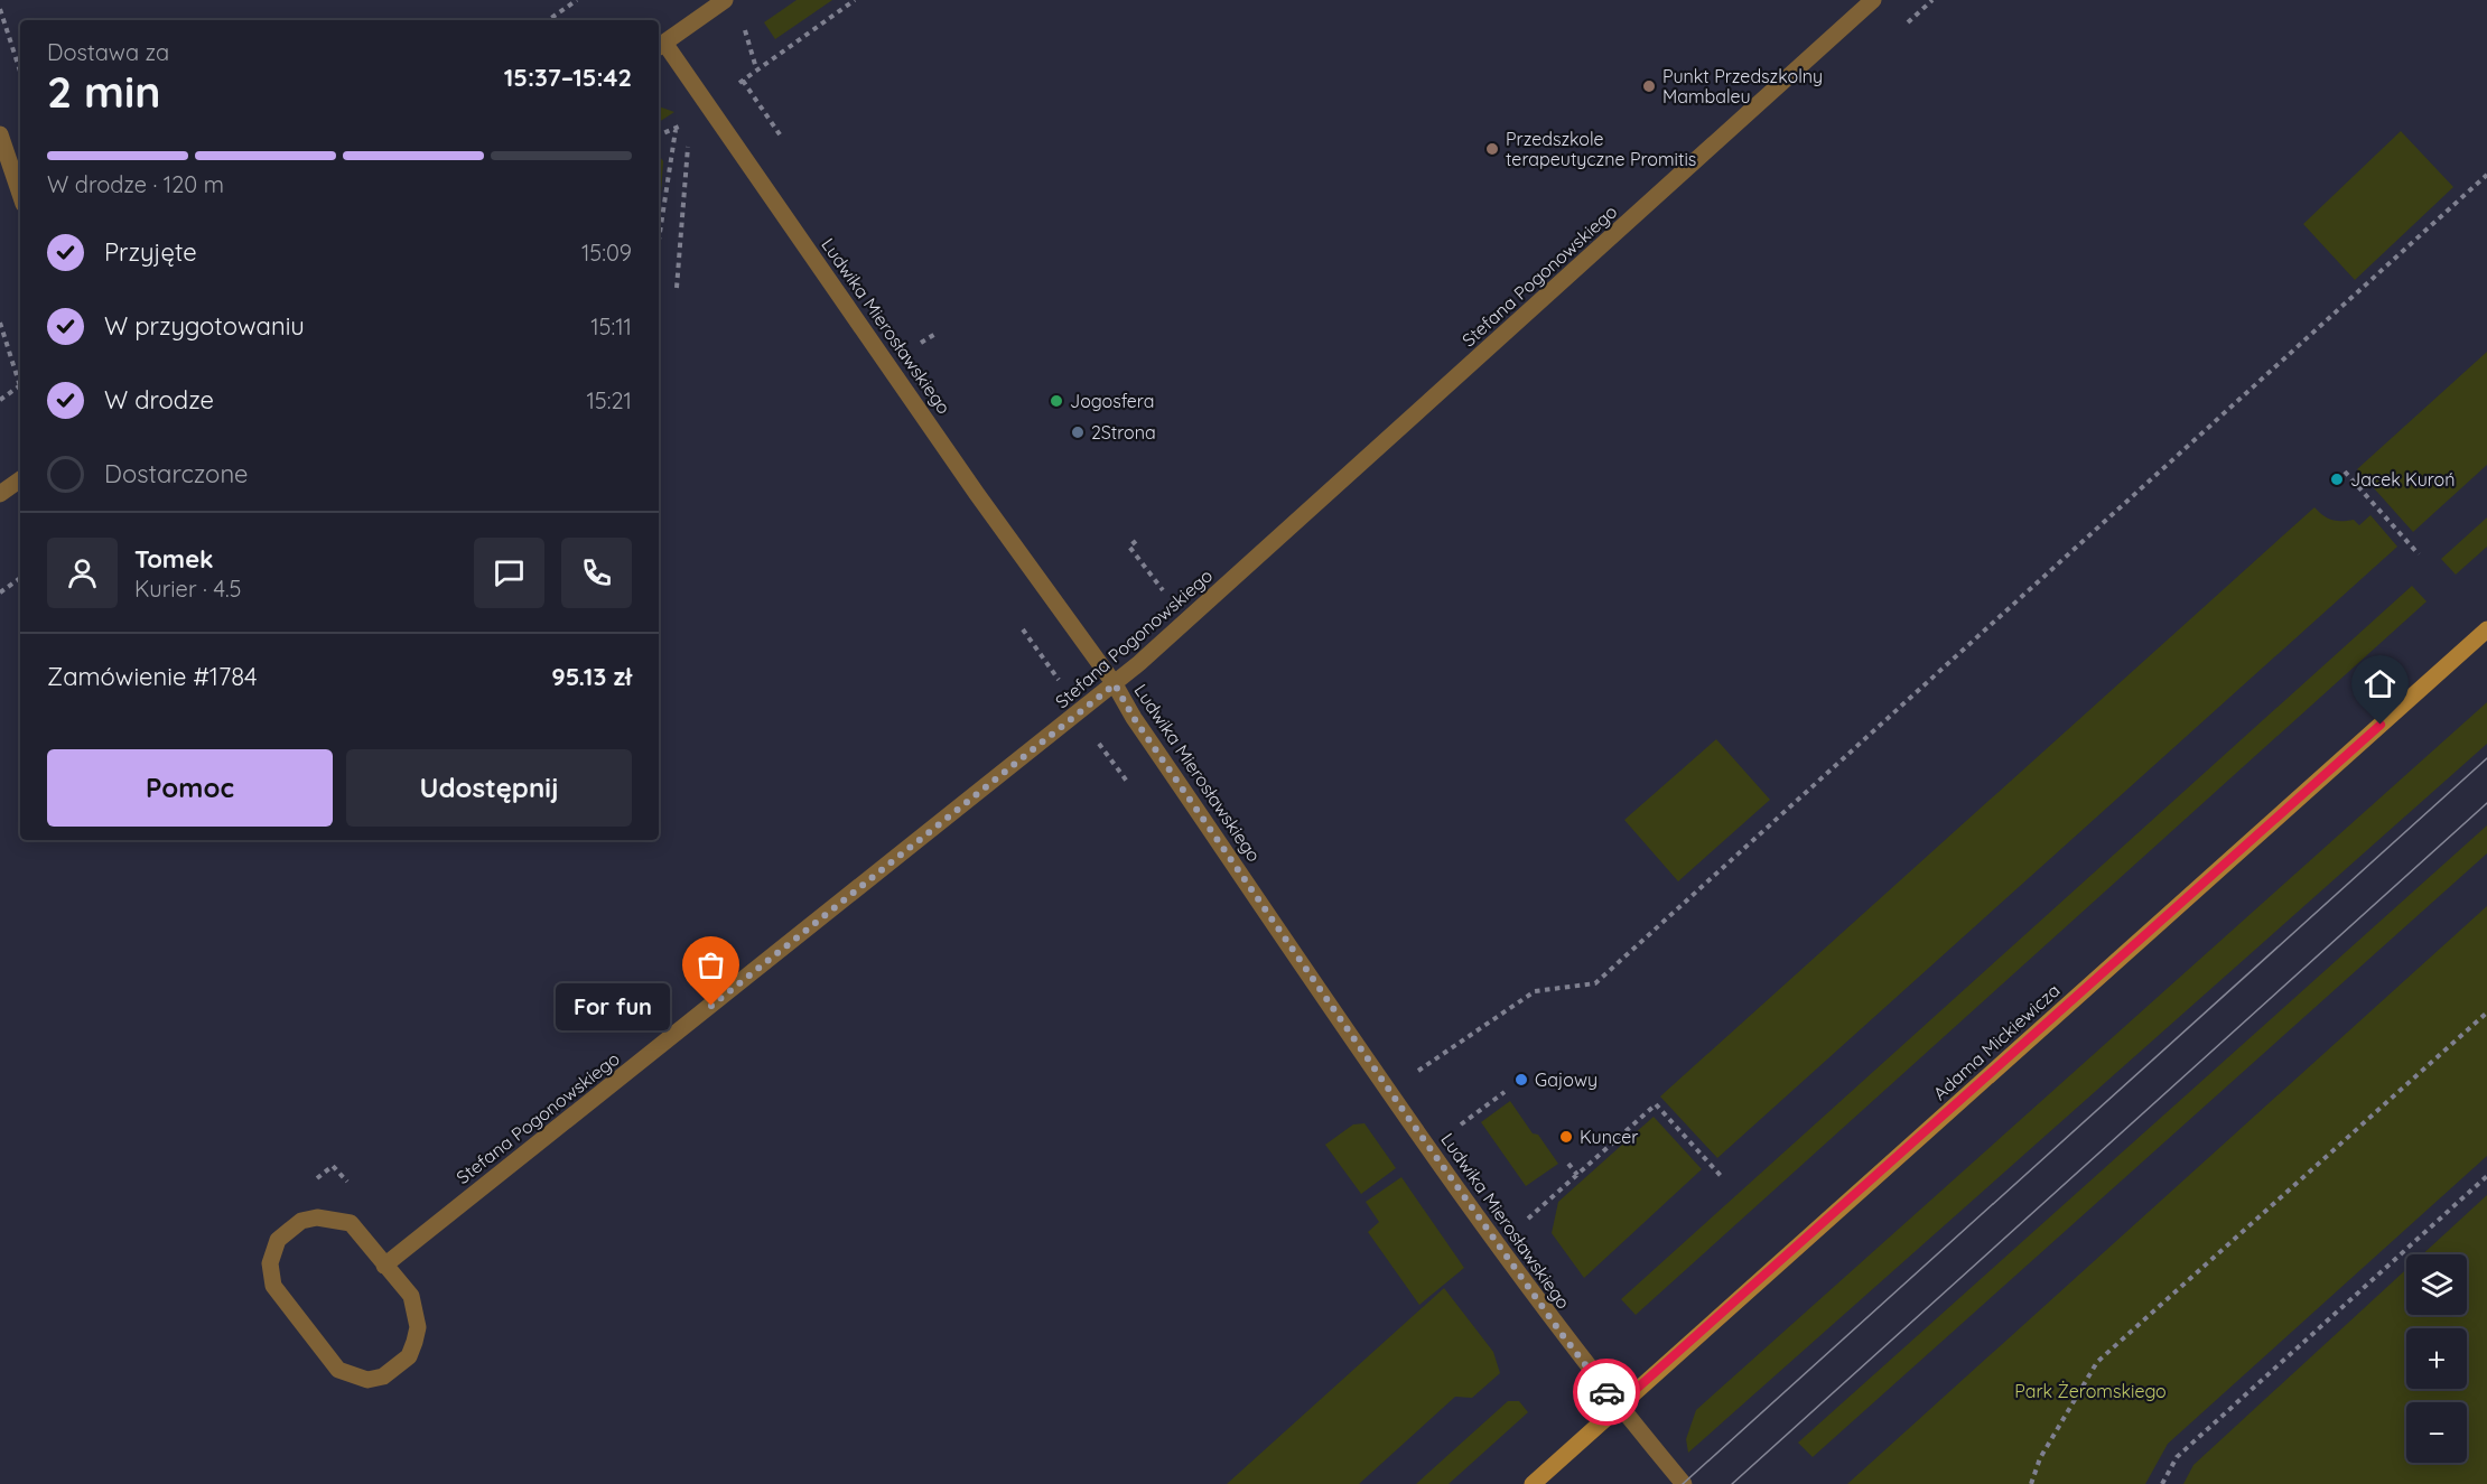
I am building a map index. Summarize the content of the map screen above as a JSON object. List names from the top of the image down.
{
  "streets": {
    "main road": ["Adama Mickiewicza"],
    "street": ["Stefana Pogonowskiego", "Ludwika Mierosławskiego"]
  },
  "crossings": [
    ["Stefana Pogonowskiego", "Ludwika Mierosławskiego"],
    ["Ludwika Mierosławskiego", "Adama Mickiewicza"]
  ],
  "parks": ["Park Żeromskiego"],
  "places": [
    "Punkt Przedszkolny Mambaleu",
    "Przedszkole terapeutyczne Promitis",
    "Jogosfera",
    "2Strona",
    "Jacek Kuroń",
    "For fun",
    "Gajowy",
    "Kuncer"
  ],
  "page": {
    "heading": ["2 min", "Dostawa za", "15:37–15:42"],
    "panel": [
      "Tomek",
      "Kurier · 4.5",
      "Zamówienie #1784",
      "95.13 zł"
    ],
    "bar": "W drodze · 120 m",
    "list": [
      ["Przyjęte", "15:09"],
      ["W przygotowaniu", "15:11"],
      ["W drodze", "15:21"],
      "Dostarczone"
    ],
    "buttons": ["Pomoc", "Udostępnij"],
    "bubble": "For fun",
    "map_buttons": ["+", "−"]
  }
}
